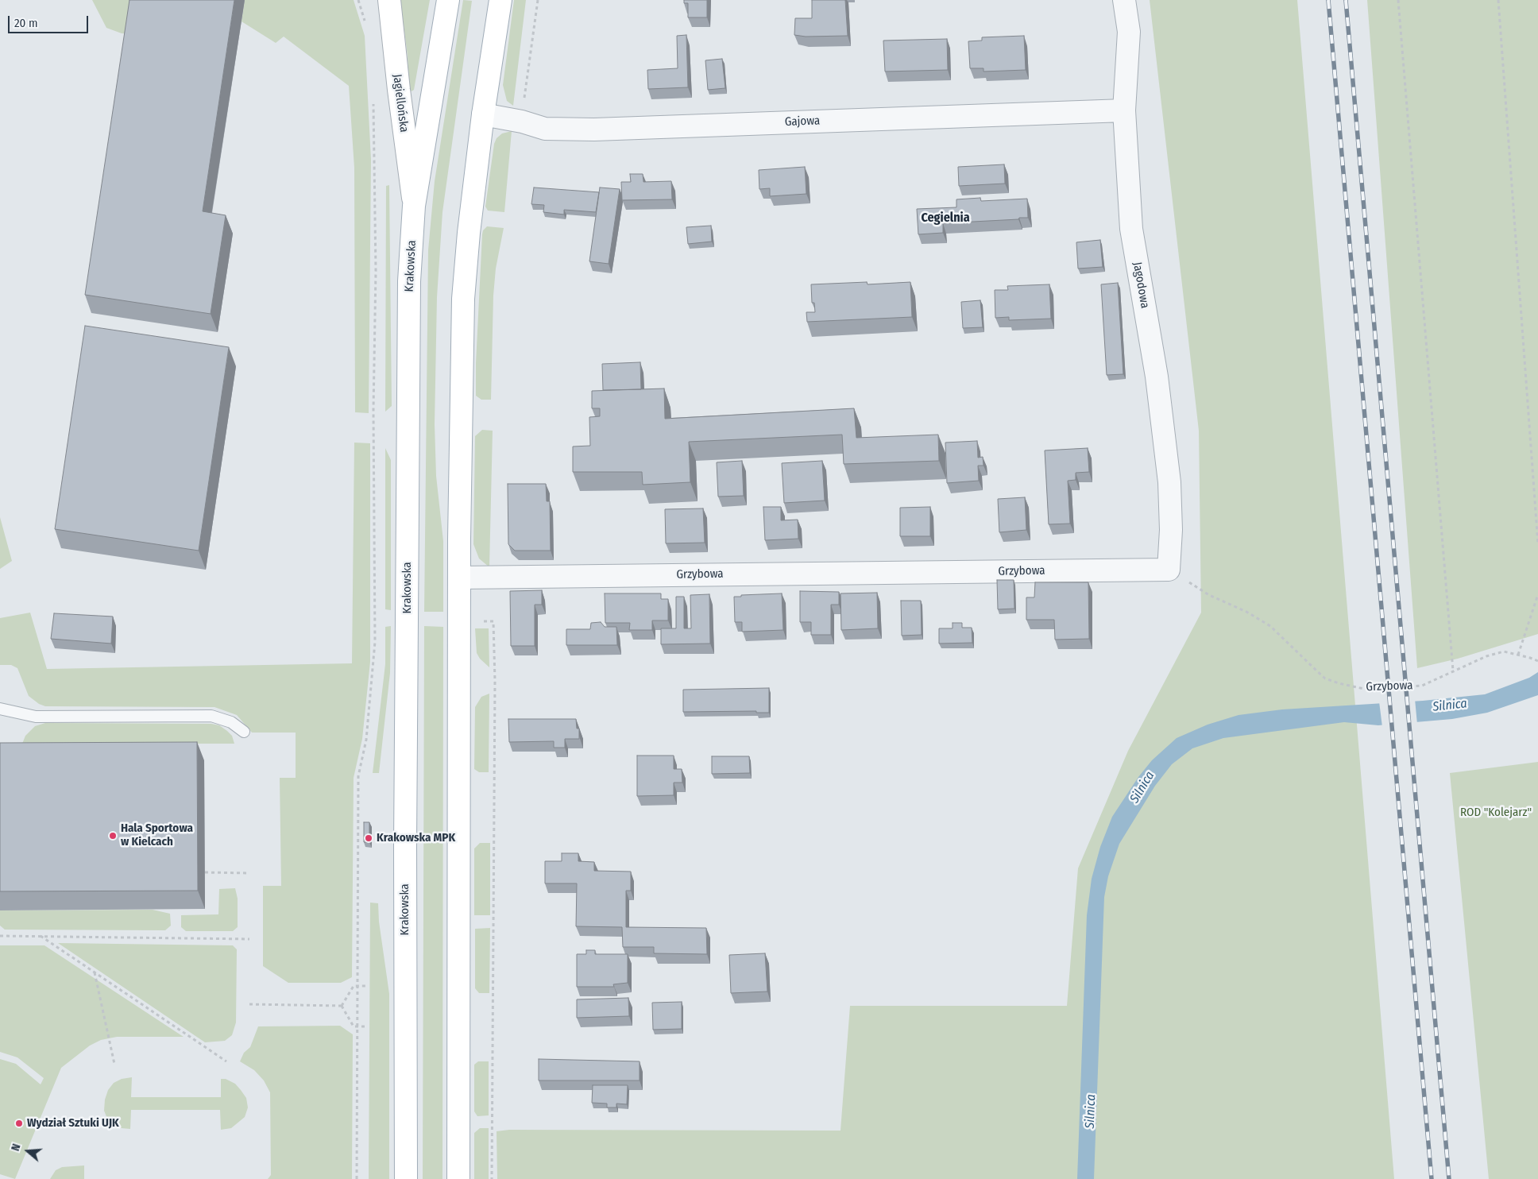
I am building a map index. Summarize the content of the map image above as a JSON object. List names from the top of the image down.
{
  "streets": {
    "main road": ["Jagiellońska", "Krakowska"],
    "street": ["Gajowa", "Jagodowa", "Grzybowa"]
  },
  "crossings": [
    ["Jagiellońska", "Krakowska"],
    ["Gajowa", "Jagodowa"],
    ["Jagodowa", "Grzybowa"]
  ],
  "districts": ["Cegielnia"],
  "water": ["Silnica"],
  "parks": ["ROD \"Kolejarz\""],
  "places": ["Hala Sportowa w Kielcach", "Krakowska MPK", "Wydział Sztuki UJK"],
  "scale_bar": "20 m",
  "north": "left"
}
